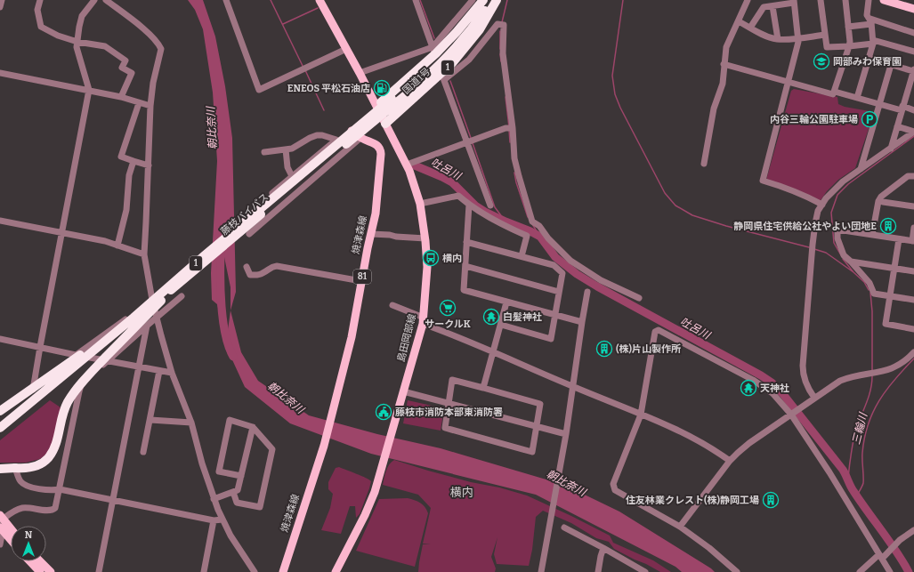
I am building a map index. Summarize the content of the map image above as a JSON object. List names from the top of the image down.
{
  "streets": {
    "highway": ["1", "国道1号", "藤枝バイパス"],
    "main road": ["焼津森線", "81", "島田岡部線"]
  },
  "crossings": [
    ["1", "藤枝バイパス"],
    ["国道1号", "藤枝バイパス"],
    ["国道1号", "島田岡部線"]
  ],
  "districts": ["横内"],
  "water": ["朝比奈川", "吐呂川", "三輪川"],
  "places": {
    "school or university": ["岡部みわ保育園"],
    "fuel station": ["ENEOS 平松石油店"],
    "parking": ["内谷三輪公園駐車場"],
    "building": ["静岡県住宅供給公社やよい団地E", "(株)片山製作所", "住友林業クレスト(株)静岡工場"],
    "bus stop": ["横内"],
    "supermarket": ["サークルK"],
    "temple": ["白髪神社", "天神社"],
    "public building": ["藤枝市消防本部東消防署"]
  },
  "north": "top"
}
